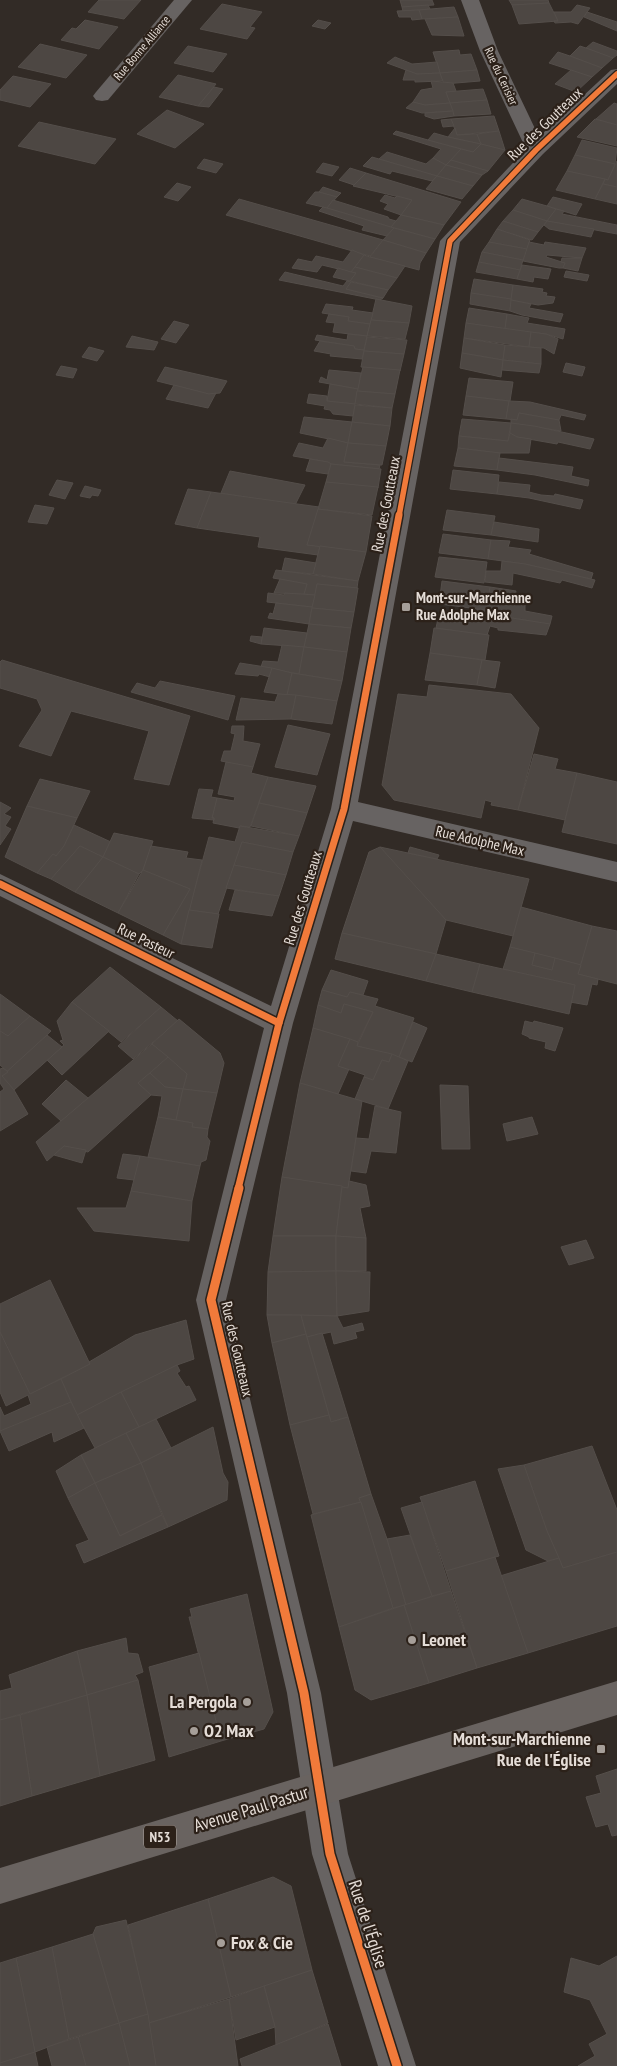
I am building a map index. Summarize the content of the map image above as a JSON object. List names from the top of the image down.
{
  "streets": {
    "main road": ["Avenue Paul Pastur", "N53"],
    "street": [
      "Rue Bonne Alliance",
      "Rue du Cerisier",
      "Rue des Goutteaux",
      "Rue Adolphe Max",
      "Rue Pasteur",
      "Rue de l'Église"
    ]
  },
  "crossings": [
    ["Rue du Cerisier", "Rue des Goutteaux"],
    ["Rue des Goutteaux", "Rue Adolphe Max"],
    ["Rue des Goutteaux", "Rue Pasteur"],
    ["Rue des Goutteaux", "Avenue Paul Pastur"],
    ["Rue des Goutteaux", "Rue de l'Église"],
    ["Avenue Paul Pastur", "Rue de l'Église"]
  ],
  "places": {
    "transit": ["Mont-sur-Marchienne Rue Adolphe Max", "Mont-sur-Marchienne Rue de l'Église"],
    "other": [
      "Leonet",
      "La Pergola",
      "O2 Max",
      "Fox & Cie"
    ]
  }
}
